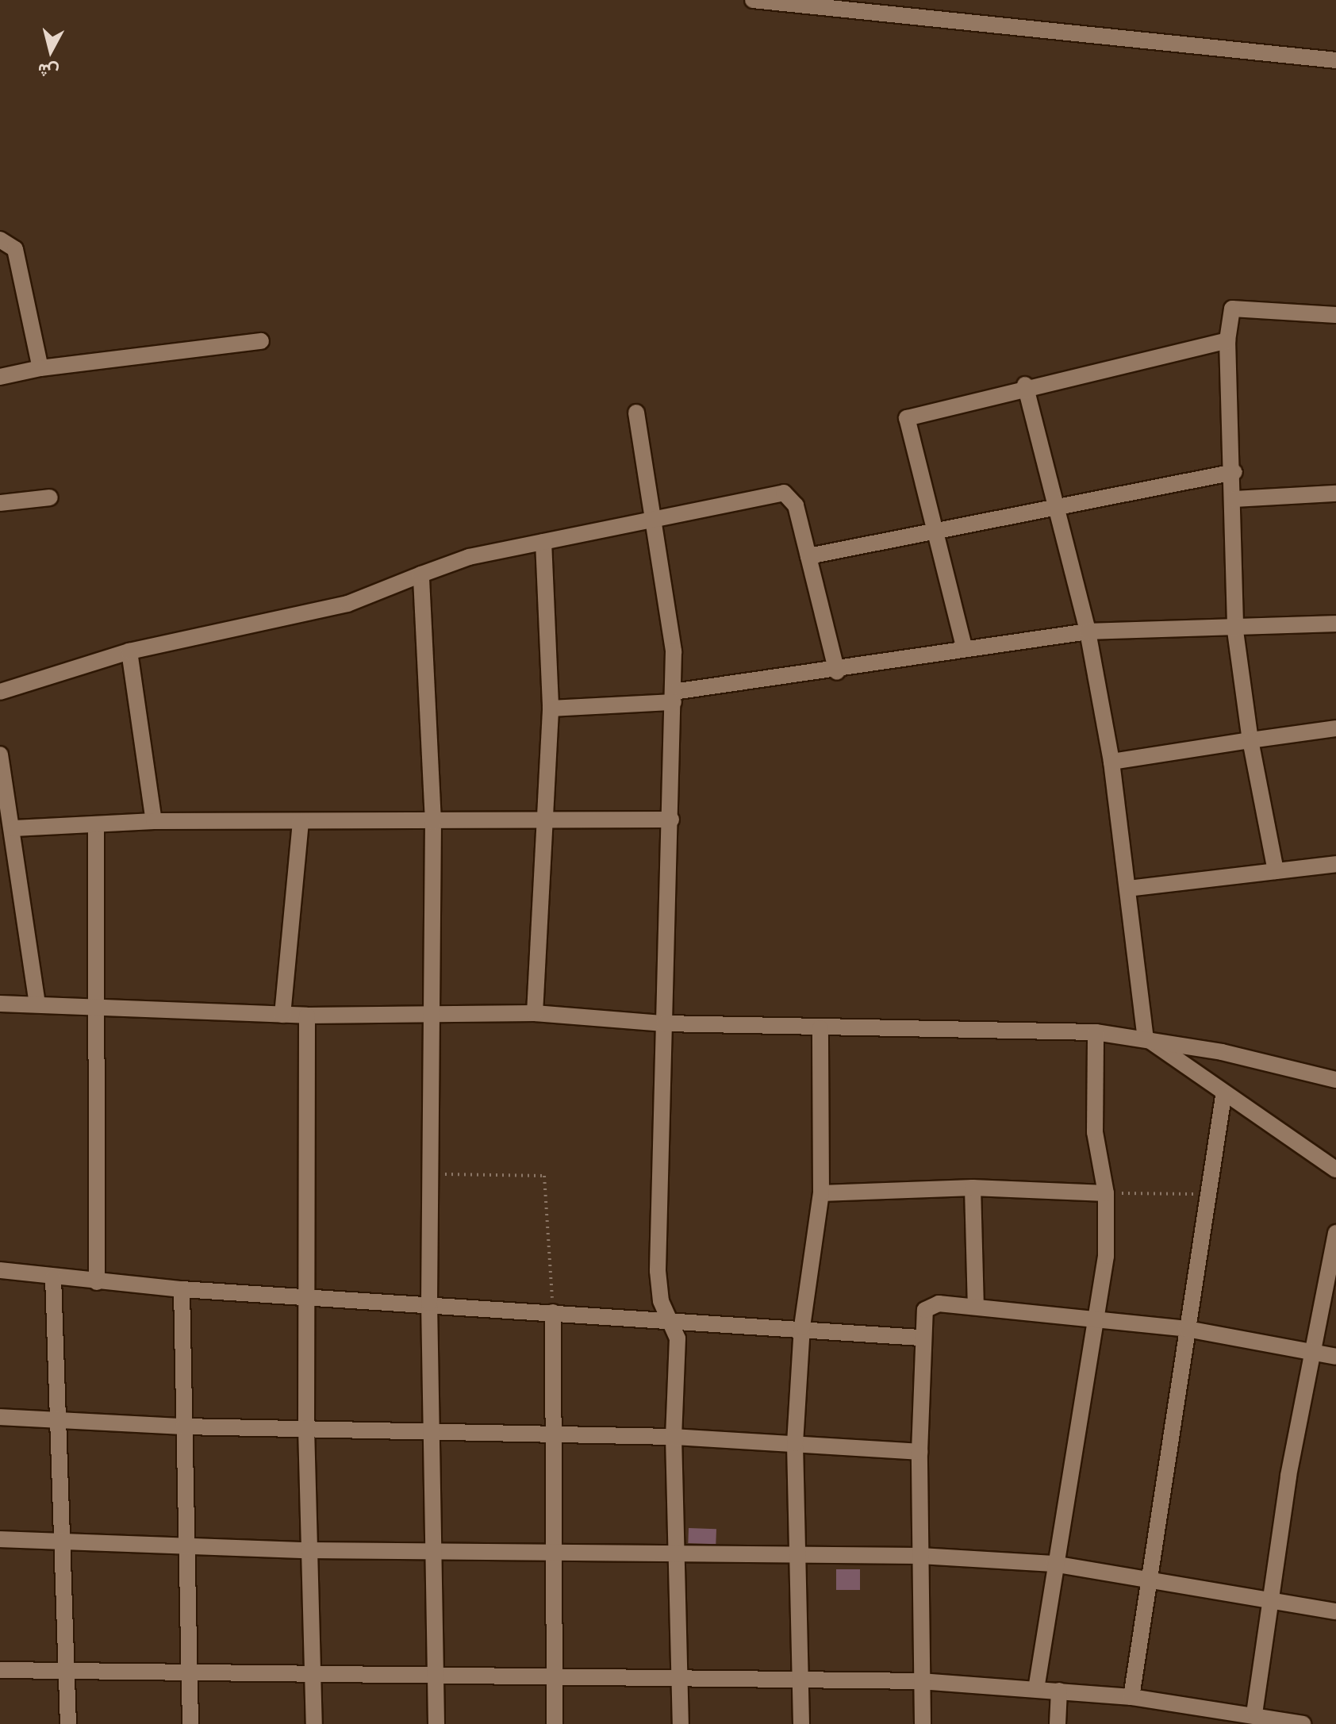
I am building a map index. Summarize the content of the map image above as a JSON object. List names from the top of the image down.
{
  "north": "bottom"
}
